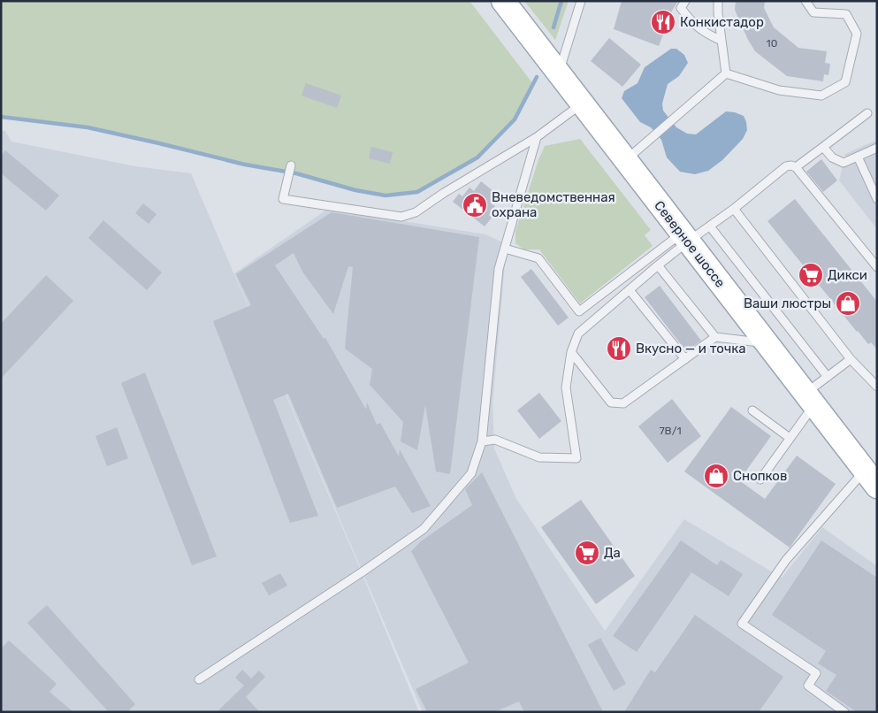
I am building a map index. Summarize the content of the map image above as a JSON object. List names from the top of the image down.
{
  "streets": {
    "main road": ["Северное шоссе"]
  },
  "places": {
    "restaurant": ["Конкистадор", "Вкусно — и точка"],
    "public building": ["Вневедомственная охрана"],
    "supermarket": ["Дикси", "Да"],
    "shop": ["Ваши люстры", "Снопков"]
  },
  "house_numbers": ["10", "7В/1"]
}
